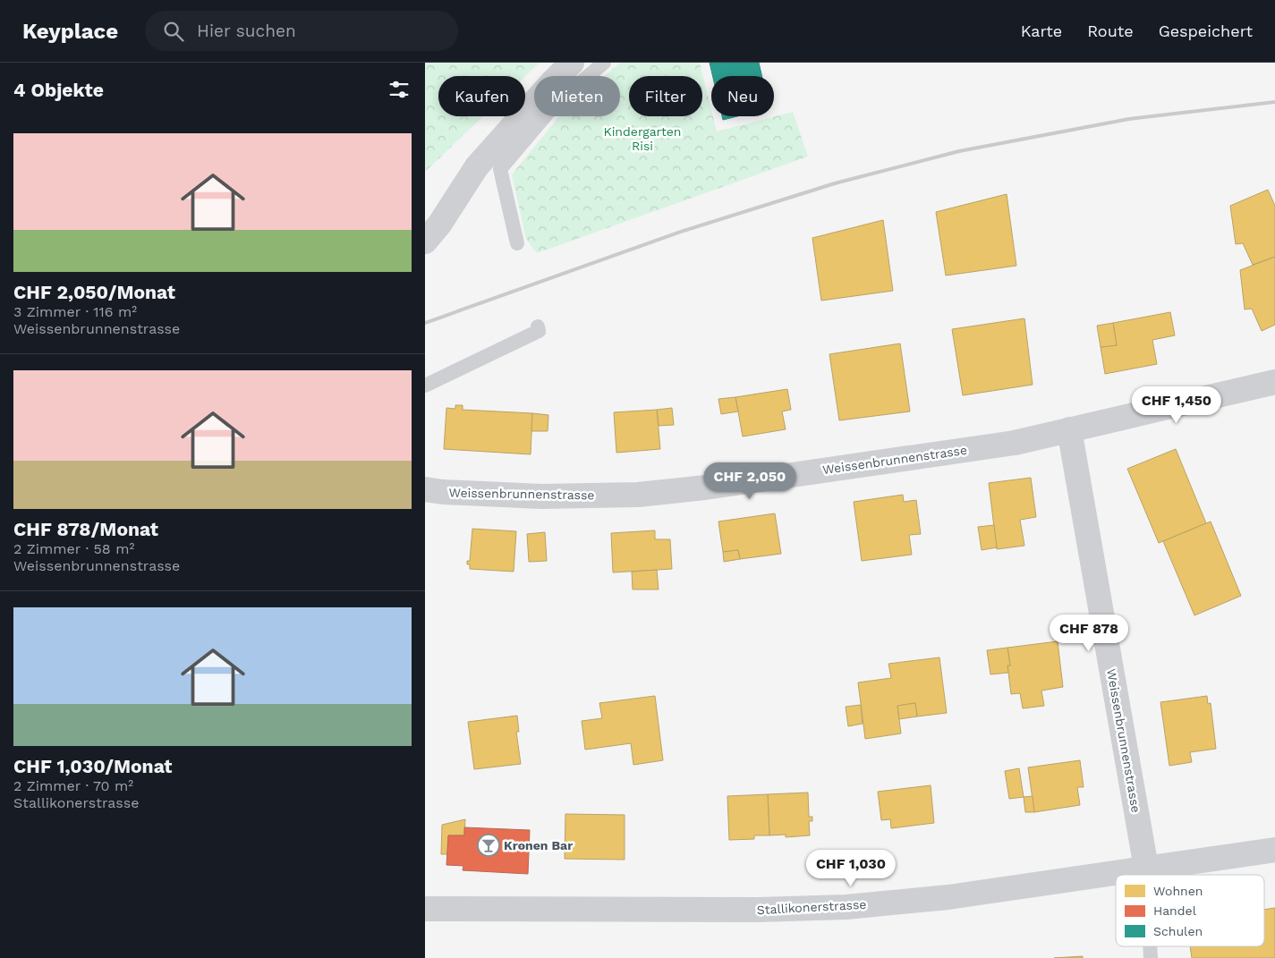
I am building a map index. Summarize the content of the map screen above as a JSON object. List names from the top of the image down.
{
  "streets": {
    "street": ["Weissenbrunnenstrasse", "Stallikonerstrasse"]
  },
  "crossings": [
    ["Weissenbrunnenstrasse", "Stallikonerstrasse"]
  ],
  "parks": ["Kindergarten Risi"],
  "places": {
    "bar": ["Kronen Bar"]
  },
  "legend": ["Wohnen", "Handel", "Schulen"],
  "page": {
    "header": "Keyplace",
    "search": "Hier suchen",
    "nav": ["Karte", "Route", "Gespeichert"],
    "heading": "4 Objekte",
    "chip": [
      "Kaufen",
      "Mieten",
      "Filter",
      "Neu"
    ],
    "list": [
      {
        "name": "CHF 2,050/Monat",
        "note": "3 Zimmer · 116 m² · Weissenbrunnenstrasse"
      },
      {
        "name": "CHF 878/Monat",
        "note": "2 Zimmer · 58 m² · Weissenbrunnenstrasse"
      },
      {
        "name": "CHF 1,030/Monat",
        "note": "2 Zimmer · 70 m² · Stallikonerstrasse"
      }
    ],
    "price": [
      "CHF 1,450",
      "CHF 2,050",
      "CHF 878",
      "CHF 1,030"
    ]
  }
}
